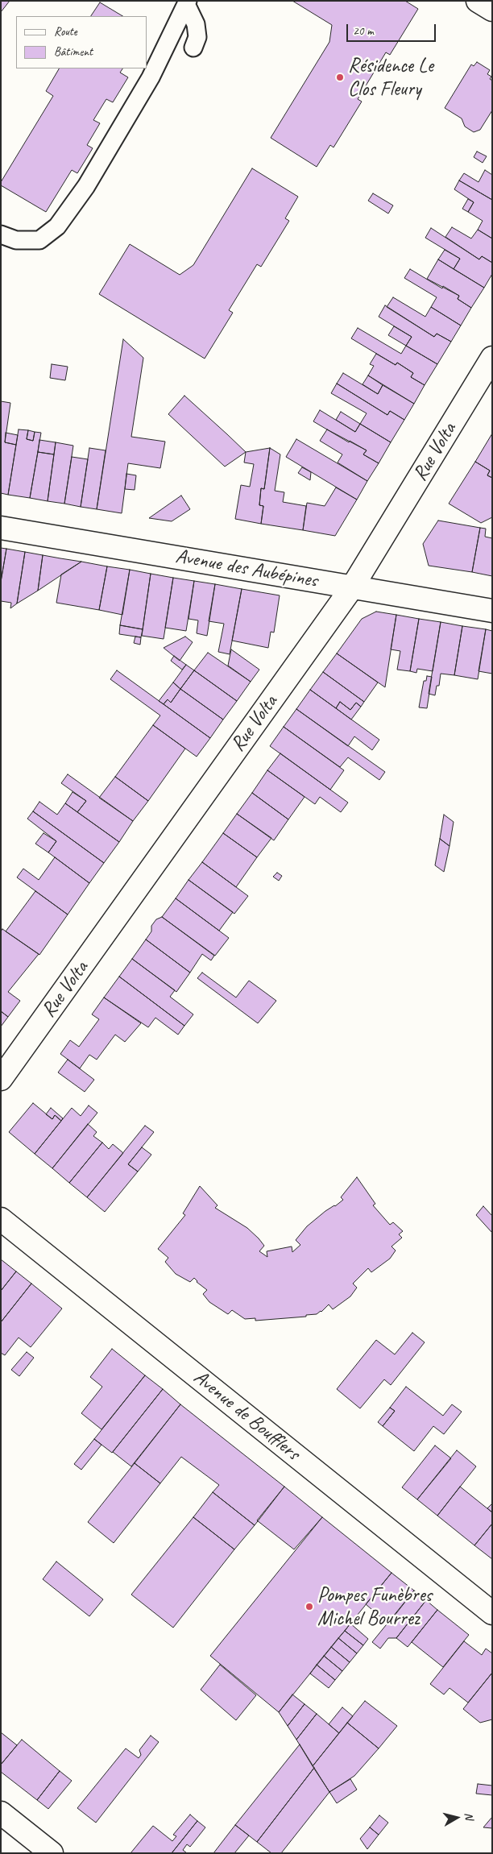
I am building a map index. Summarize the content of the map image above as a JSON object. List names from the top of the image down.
{
  "streets": {
    "street": ["Rue Volta", "Avenue des Aubépines", "Avenue de Boufflers"]
  },
  "crossings": [
    ["Rue Volta", "Avenue des Aubépines"]
  ],
  "places": ["Résidence Le Clos Fleury", "Pompes Funèbres Michel Bourrez"],
  "legend": ["Route", "Bâtiment"],
  "scale_bar": "20 m",
  "north": "right"
}
